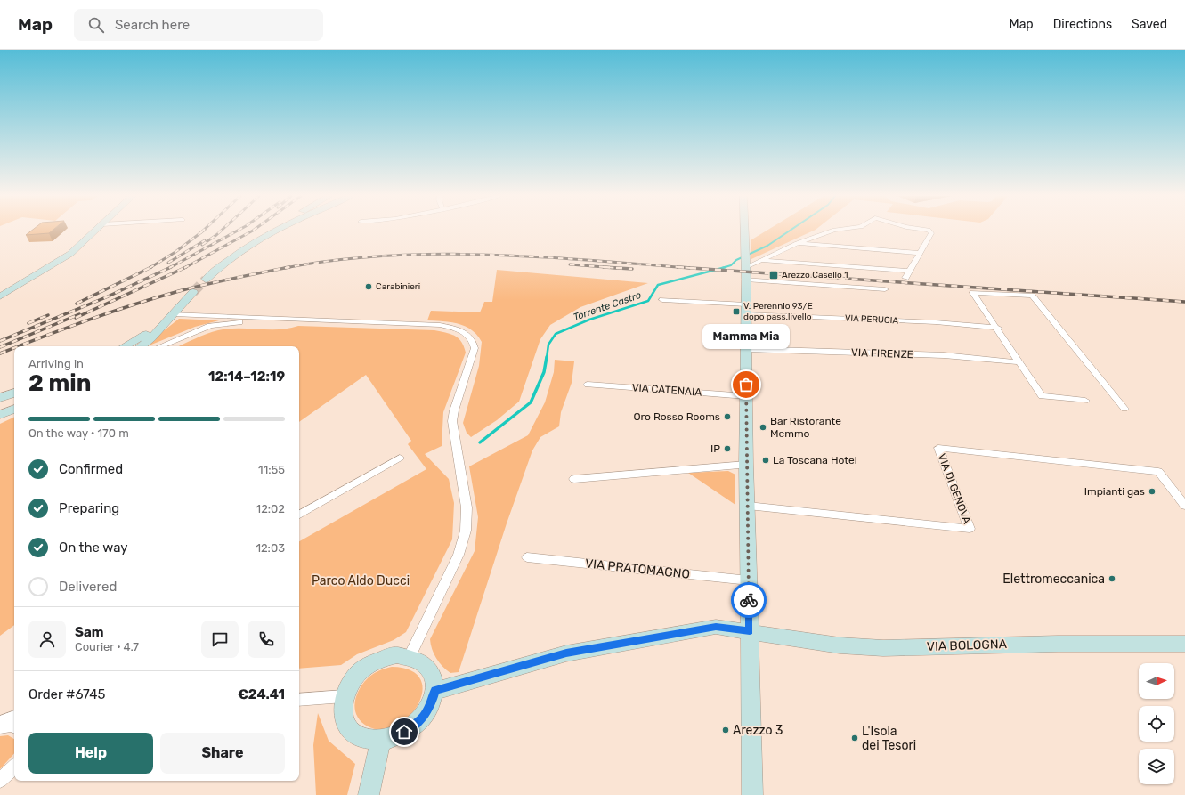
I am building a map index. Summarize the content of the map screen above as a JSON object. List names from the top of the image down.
{
  "streets": {
    "main road": ["VIA BOLOGNA"],
    "street": [
      "VIA PERUGIA",
      "VIA FIRENZE",
      "VIA CATENAIA",
      "VIA DI GENOVA",
      "VIA PRATOMAGNO"
    ]
  },
  "water": ["Torrente Castro"],
  "parks": ["Parco Aldo Ducci"],
  "places": {
    "transit": ["Arezzo Casello 1", "V. Perennio 93/E dopo pass.livello"],
    "other": [
      "Carabinieri",
      "Mamma Mia",
      "Oro Rosso Rooms",
      "Bar Ristorante Memmo",
      "IP",
      "La Toscana Hotel",
      "Impianti gas",
      "Elettromeccanica",
      "Arezzo 3",
      "L'Isola dei Tesori"
    ]
  },
  "north": "right",
  "page": {
    "header": "Map",
    "search": "Search here",
    "nav": ["Map", "Directions", "Saved"],
    "bubble": "Mamma Mia",
    "heading": ["2 min", "Arriving in", "12:14–12:19"],
    "panel": [
      "Sam",
      "Courier · 4.7",
      "Order #6745",
      "€24.41"
    ],
    "bar": "On the way · 170 m",
    "list": [
      ["Confirmed", "11:55"],
      ["Preparing", "12:02"],
      ["On the way", "12:03"],
      "Delivered"
    ],
    "buttons": ["Help", "Share"]
  }
}
